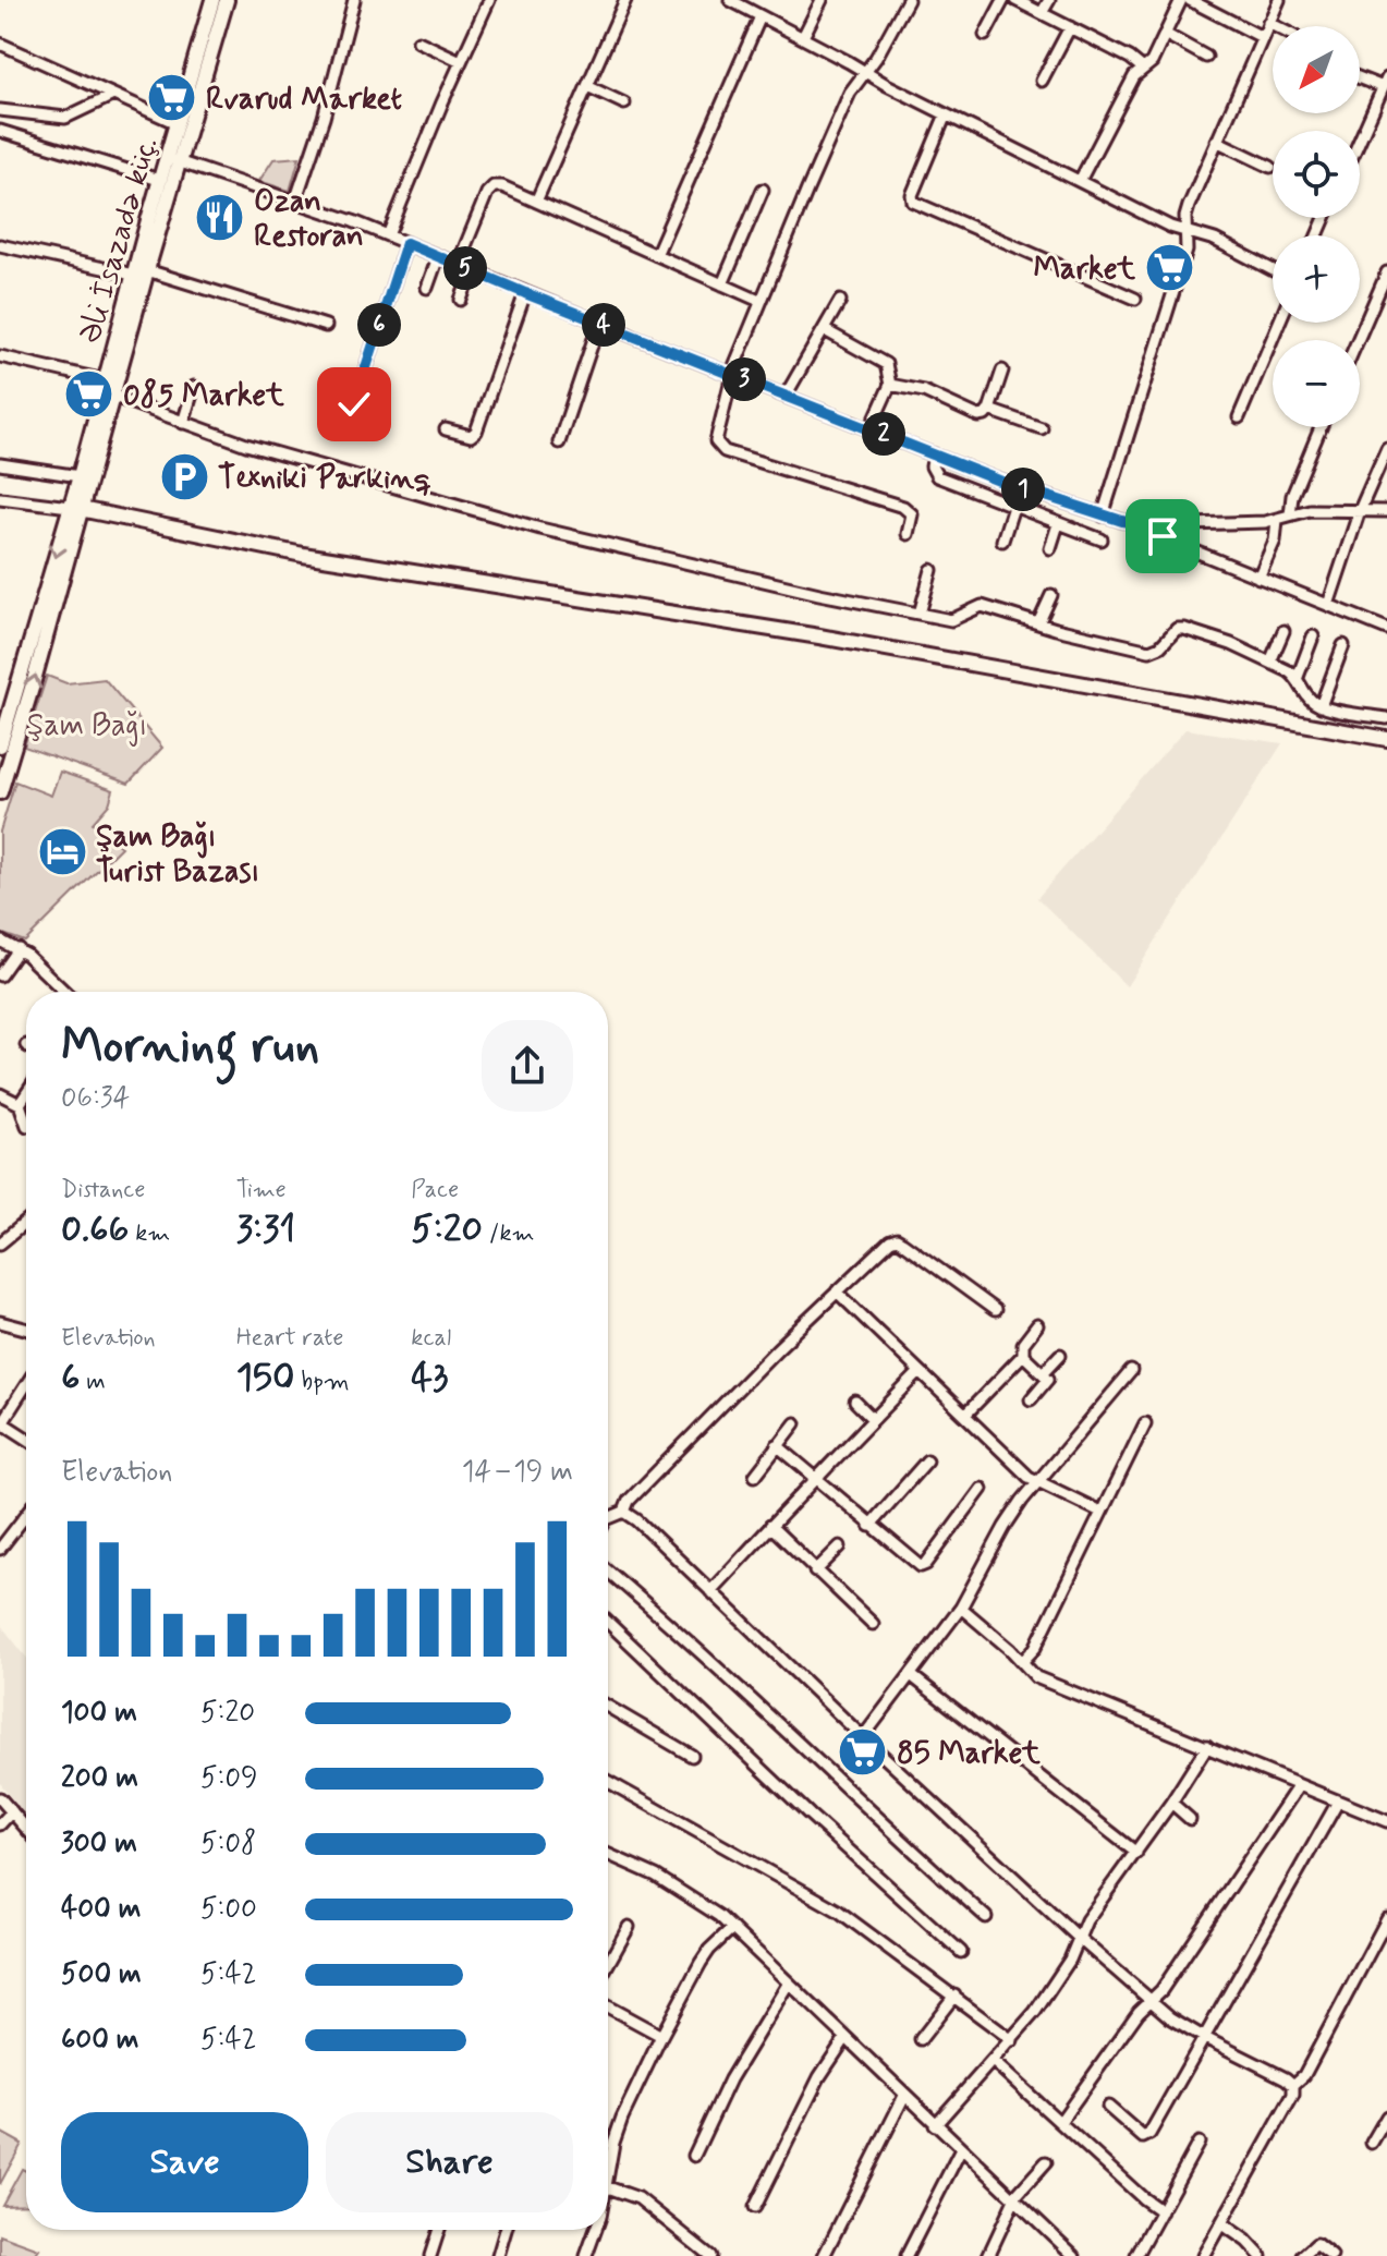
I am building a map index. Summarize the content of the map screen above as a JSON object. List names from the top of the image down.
{
  "streets": {
    "main road": ["Əli İsazadə küç."]
  },
  "parks": ["Şam Bağı"],
  "places": {
    "supermarket": [
      "Rvarud Market",
      "Market",
      "085 Market",
      "85 Market"
    ],
    "restaurant": ["Ozan Restoran"],
    "parking": ["Texniki Parkinq"],
    "hotel": ["Şam Bağı Turist Bazası"]
  },
  "north": "bottom left",
  "page": {
    "map_buttons": ["+", "−"],
    "pins": [
      "5",
      "4",
      "6",
      "3",
      "2",
      "1"
    ],
    "heading": ["Morning run", "06:34"],
    "stats": [
      ["Distance", "0.66 km"],
      ["Time", "3:31"],
      ["Pace", "5:20 /km"],
      ["Elevation", "6 m"],
      ["Heart rate", "150 bpm"],
      ["kcal", "43"]
    ],
    "chart": ["Elevation", "14–19 m"],
    "list": [
      {
        "name": "100 m",
        "note": "5:20"
      },
      {
        "name": "200 m",
        "note": "5:09"
      },
      {
        "name": "300 m",
        "note": "5:08"
      },
      {
        "name": "400 m",
        "note": "5:00"
      },
      {
        "name": "500 m",
        "note": "5:42"
      },
      {
        "name": "600 m",
        "note": "5:42"
      }
    ],
    "buttons": ["Save", "Share"]
  }
}
